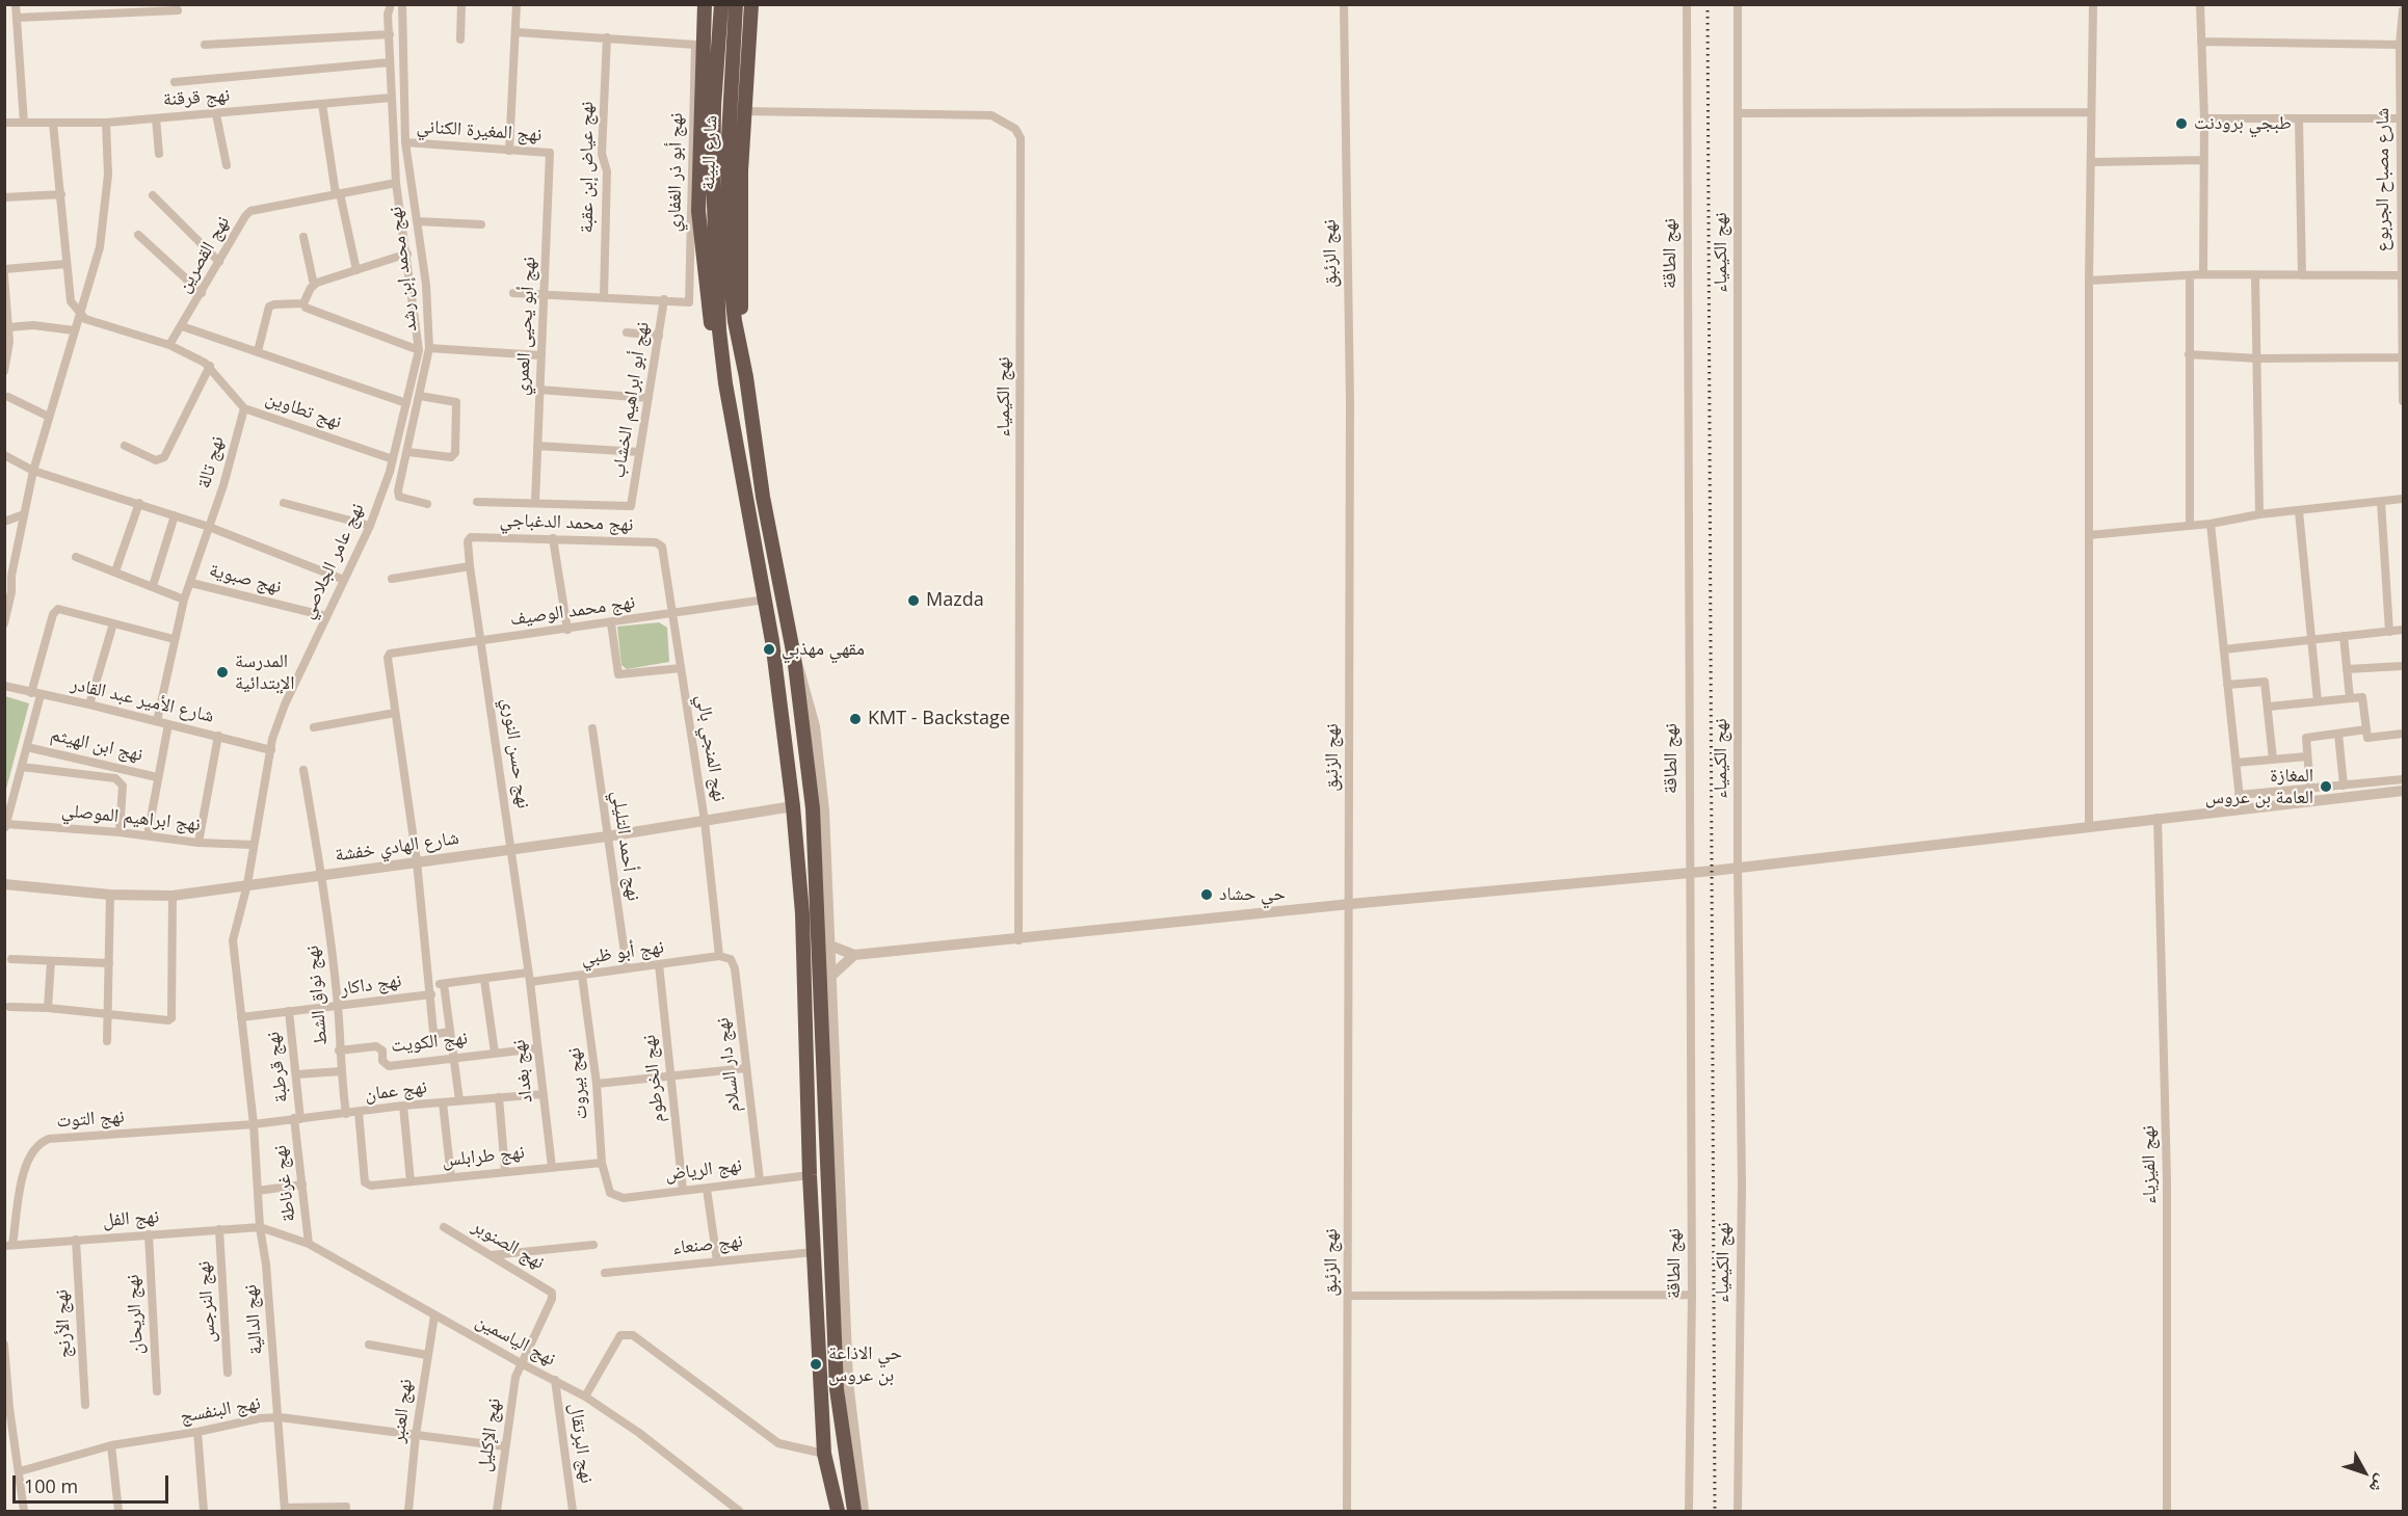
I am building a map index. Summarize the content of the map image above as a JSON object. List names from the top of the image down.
{
  "streets": {
    "highway": ["شارع البيئة"],
    "street": [
      "نهج قرقنة",
      "نهج المغيرة الكناني",
      "نهج عياض إبن عقبة",
      "نهج أبو ذر الغفاري",
      "شارع مصباح الجربوع",
      "نهج الكيمياء",
      "نهج الزئبق",
      "نهج الطاقة",
      "نهج القصرين",
      "نهج محمد إبن رشد",
      "نهج أبو يحيى العمري",
      "نهج أبو ابراهيم الخشاب",
      "نهج تطاوين",
      "نهج تالة",
      "نهج محمد الدغباجي",
      "نهج عامر الجلاصي",
      "نهج صبوية",
      "نهج محمد الوصيف",
      "شارع الأمير عبد القادر",
      "نهج ابن الهيثم",
      "نهج المنجي بالي",
      "نهج حسن النوري",
      "نهج ابراهيم الموصلي",
      "نهج أحمد التليلي",
      "شارع الهادي خفشة",
      "نهج أبو ظبي",
      "نهج داكار",
      "نهج نواق الشط",
      "نهج الكويت",
      "نهج دار السلام",
      "نهج قرطبة",
      "نهج بغداد",
      "نهج الخرطوم",
      "نهج بيروت",
      "نهج عمان",
      "نهج التوت",
      "نهج طرابلس",
      "نهج الفيزياء",
      "نهج الرياض",
      "نهج غرناطة",
      "نهج الفل",
      "نهج الصنوبر",
      "نهج صنعاء",
      "نهج النرجس",
      "نهج الريحان",
      "نهج الدالية",
      "نهج الأرنج",
      "نهج الياسمين",
      "نهج البنفسج",
      "نهج العنبر",
      "نهج الإكليل",
      "نهج البرتقال"
    ]
  },
  "crossings": [
    ["نهج قرقنة", "نهج عامر الجلاصي"],
    ["نهج المغيرة الكناني", "نهج محمد إبن رشد"],
    ["نهج المغيرة الكناني", "نهج أبو يحيى العمري"],
    ["نهج عياض إبن عقبة", "نهج أبو ذر الغفاري"],
    ["نهج أبو ذر الغفاري", "نهج أبو ابراهيم الخشاب"],
    ["نهج القصرين", "نهج تطاوين"],
    ["نهج القصرين", "نهج عامر الجلاصي"],
    ["نهج أبو يحيى العمري", "نهج أبو ابراهيم الخشاب"],
    ["نهج تطاوين", "نهج تالة"],
    ["نهج تطاوين", "نهج عامر الجلاصي"],
    ["نهج تالة", "نهج صبوية"],
    ["نهج تالة", "شارع الأمير عبد القادر"],
    ["نهج محمد الدغباجي", "نهج المنجي بالي"],
    ["نهج محمد الدغباجي", "نهج حسن النوري"],
    ["نهج عامر الجلاصي", "نهج صبوية"],
    ["نهج عامر الجلاصي", "شارع الأمير عبد القادر"],
    ["نهج عامر الجلاصي", "نهج ابراهيم الموصلي"],
    ["نهج عامر الجلاصي", "شارع الهادي خفشة"],
    ["نهج عامر الجلاصي", "نهج داكار"],
    ["نهج عامر الجلاصي", "نهج عمان"],
    ["نهج عامر الجلاصي", "نهج التوت"],
    ["نهج عامر الجلاصي", "نهج الدالية"],
    ["نهج محمد الوصيف", "نهج المنجي بالي"],
    ["نهج محمد الوصيف", "نهج حسن النوري"],
    ["نهج المنجي بالي", "شارع الهادي خفشة"],
    ["نهج المنجي بالي", "نهج أبو ظبي"],
    ["نهج المنجي بالي", "نهج دار السلام"],
    ["نهج حسن النوري", "شارع الهادي خفشة"],
    ["نهج حسن النوري", "نهج أبو ظبي"],
    ["نهج حسن النوري", "نهج بغداد"],
    ["نهج أحمد التليلي", "شارع الهادي خفشة"],
    ["نهج أحمد التليلي", "نهج أبو ظبي"],
    ["شارع الهادي خفشة", "نهج نواق الشط"],
    ["نهج أبو ظبي", "نهج داكار"],
    ["نهج أبو ظبي", "نهج دار السلام"],
    ["نهج أبو ظبي", "نهج بغداد"],
    ["نهج أبو ظبي", "نهج الخرطوم"],
    ["نهج أبو ظبي", "نهج بيروت"],
    ["نهج داكار", "نهج نواق الشط"],
    ["نهج داكار", "نهج قرطبة"],
    ["نهج نواق الشط", "نهج الكويت"],
    ["نهج نواق الشط", "نهج عمان"],
    ["نهج الكويت", "نهج بغداد"],
    ["نهج دار السلام", "نهج الرياض"],
    ["نهج قرطبة", "نهج عمان"],
    ["نهج قرطبة", "نهج غرناطة"],
    ["نهج بغداد", "نهج عمان"],
    ["نهج بغداد", "نهج طرابلس"],
    ["نهج الخرطوم", "نهج الرياض"],
    ["نهج بيروت", "نهج طرابلس"],
    ["نهج بيروت", "نهج الرياض"],
    ["نهج عمان", "نهج التوت"],
    ["نهج عمان", "نهج طرابلس"],
    ["نهج عمان", "نهج غرناطة"],
    ["نهج عمان", "نهج الدالية"],
    ["نهج التوت", "نهج الفل"],
    ["نهج التوت", "نهج الدالية"],
    ["نهج غرناطة", "نهج الياسمين"],
    ["نهج الفل", "نهج النرجس"],
    ["نهج الفل", "نهج الريحان"],
    ["نهج الفل", "نهج الدالية"],
    ["نهج الفل", "نهج الأرنج"],
    ["نهج الفل", "نهج الياسمين"],
    ["نهج الصنوبر", "نهج الياسمين"],
    ["نهج الصنوبر", "نهج الإكليل"],
    ["نهج الدالية", "نهج الياسمين"],
    ["نهج الدالية", "نهج البنفسج"],
    ["نهج الياسمين", "نهج العنبر"],
    ["نهج الياسمين", "نهج الإكليل"],
    ["نهج الياسمين", "نهج البرتقال"],
    ["نهج البنفسج", "نهج العنبر"],
    ["نهج البنفسج", "نهج الإكليل"]
  ],
  "places": [
    "طبجي برودنت",
    "Mazda",
    "مقهي مهذبي",
    "المدرسة الإبتدائية",
    "KMT - Backstage",
    "المغازة العامة بن عروس",
    "حي حشاد",
    "حي الاذاعة بن عروس"
  ],
  "scale_bar": "100 m",
  "north": "bottom right"
}
